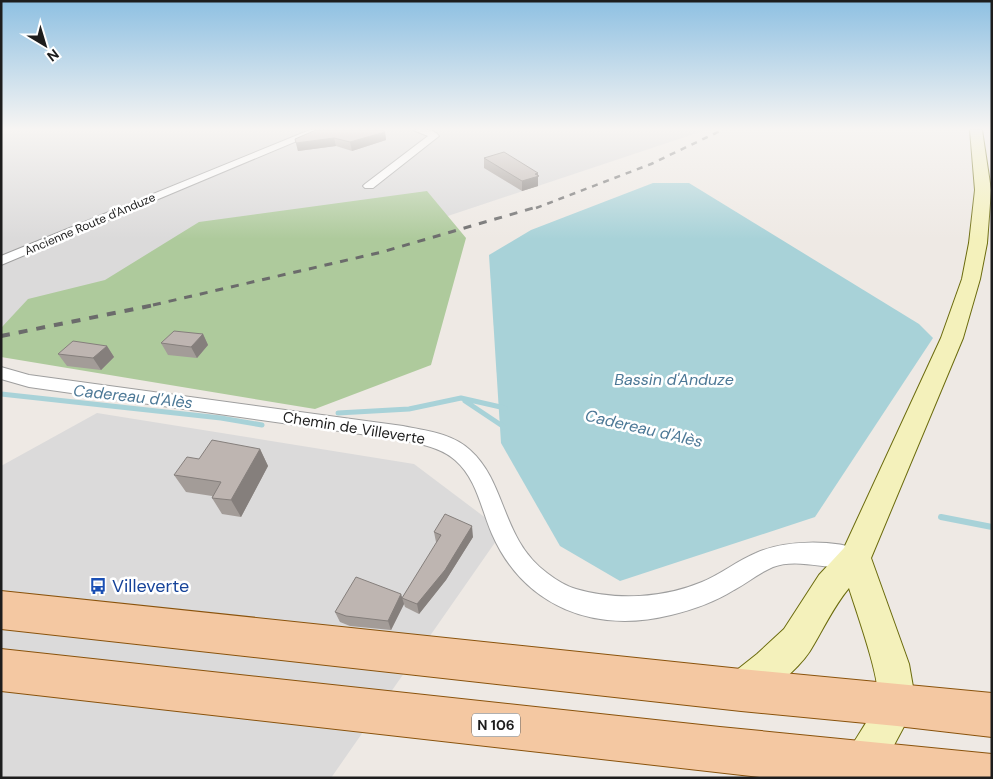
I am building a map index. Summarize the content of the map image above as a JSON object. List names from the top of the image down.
{
  "streets": {
    "main road": ["N 106"],
    "street": ["Ancienne Route d'Anduze", "Chemin de Villeverte"]
  },
  "water": ["Bassin d'Anduze", "Cadereau d'Alès"],
  "places": {
    "bus stop": ["Villeverte"]
  },
  "north": "bottom right"
}
